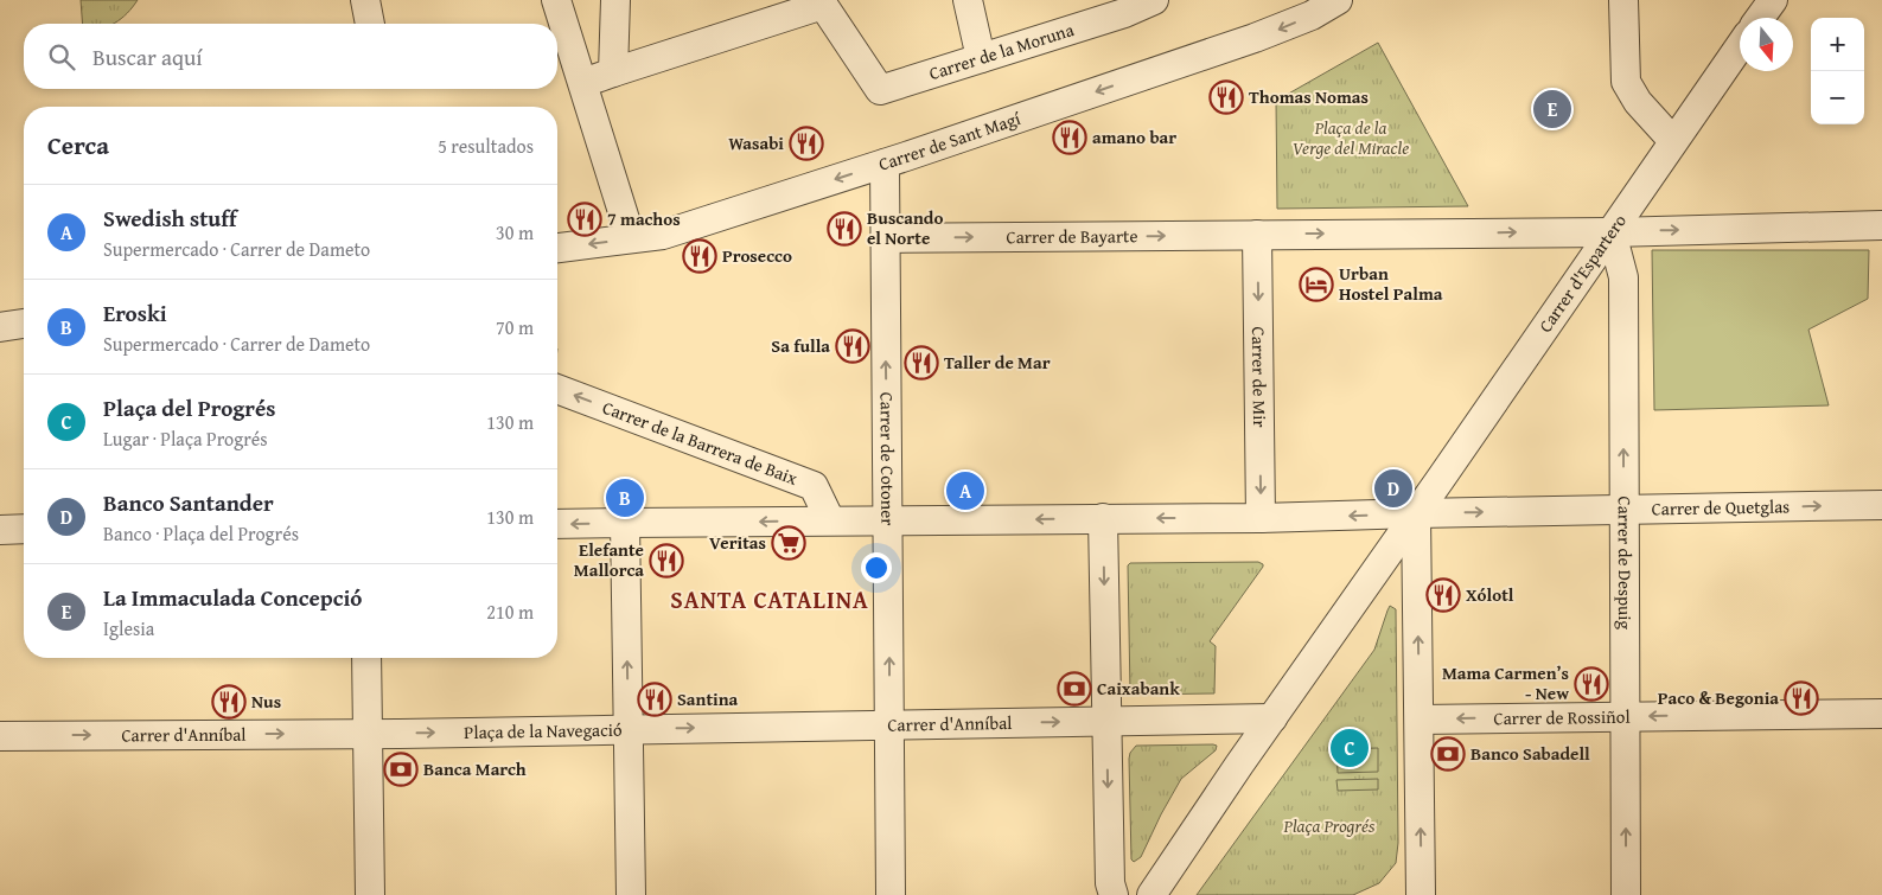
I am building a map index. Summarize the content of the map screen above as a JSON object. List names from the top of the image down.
{
  "streets": {
    "street": [
      "Carrer de la Moruna",
      "Carrer de Sant Magí",
      "Carrer de Bayarte",
      "Carrer d'Espartero",
      "Carrer de Mir",
      "Carrer de la Barrera de Baix",
      "Carrer de Cotoner",
      "Carrer de Quetglas",
      "Carrer de Despuig",
      "Carrer de Rossiñol",
      "Carrer d'Anníbal",
      "Plaça de la Navegació"
    ]
  },
  "crossings": [
    ["Carrer de Sant Magí", "Carrer de Cotoner"],
    ["Carrer de Bayarte", "Carrer de Mir"],
    ["Carrer de Bayarte", "Carrer de Cotoner"],
    ["Carrer d'Espartero", "Carrer de Quetglas"],
    ["Carrer d'Espartero", "Carrer de Despuig"],
    ["Carrer d'Espartero", "Carrer d'Anníbal"],
    ["Carrer de Mir", "Carrer de Quetglas"],
    ["Carrer de la Barrera de Baix", "Carrer de Quetglas"],
    ["Carrer de Cotoner", "Carrer de Quetglas"],
    ["Carrer de Cotoner", "Carrer d'Anníbal"],
    ["Carrer de Quetglas", "Carrer de Despuig"],
    ["Carrer de Quetglas", "Plaça de la Navegació"],
    ["Carrer de Despuig", "Carrer de Rossiñol"],
    ["Carrer d'Anníbal", "Plaça de la Navegació"]
  ],
  "one_way": [
    "Carrer de Bayarte",
    "Carrer de Mir",
    "Carrer de la Barrera de Baix",
    "Carrer de Rossiñol",
    "Carrer d'Anníbal"
  ],
  "districts": ["SANTA CATALINA"],
  "parks": ["Plaça de la Verge del Miracle", "Plaça Progrés"],
  "places": {
    "restaurant": [
      "Thomas Nomas",
      "amano bar",
      "Wasabi",
      "7 machos",
      "Buscando el Norte",
      "Prosecco",
      "Sa fulla",
      "Taller de Mar",
      "Elefante Mallorca",
      "Xólotl",
      "Mama Carmen’s - New",
      "Paco & Begonia",
      "Santina",
      "Nus"
    ],
    "hotel": ["Urban Hostel Palma"],
    "supermarket": ["Veritas"],
    "bank": ["Caixabank", "Banco Sabadell", "Banca March"]
  },
  "north": "bottom",
  "page": {
    "map_buttons": ["+", "−"],
    "search": "Buscar aquí",
    "pins": [
      "E",
      "D",
      "A",
      "B",
      "C"
    ],
    "heading": ["Cerca", "5 resultados"],
    "list": [
      {
        "mark": "A",
        "name": "Swedish stuff",
        "note": "Supermercado · Carrer de Dameto",
        "value": "30 m"
      },
      {
        "mark": "B",
        "name": "Eroski",
        "note": "Supermercado · Carrer de Dameto",
        "value": "70 m"
      },
      {
        "mark": "C",
        "name": "Plaça del Progrés",
        "note": "Lugar · Plaça Progrés",
        "value": "130 m"
      },
      {
        "mark": "D",
        "name": "Banco Santander",
        "note": "Banco · Plaça del Progrés",
        "value": "130 m"
      },
      {
        "mark": "E",
        "name": "La Immaculada Concepció",
        "note": "Iglesia",
        "value": "210 m"
      }
    ]
  }
}
